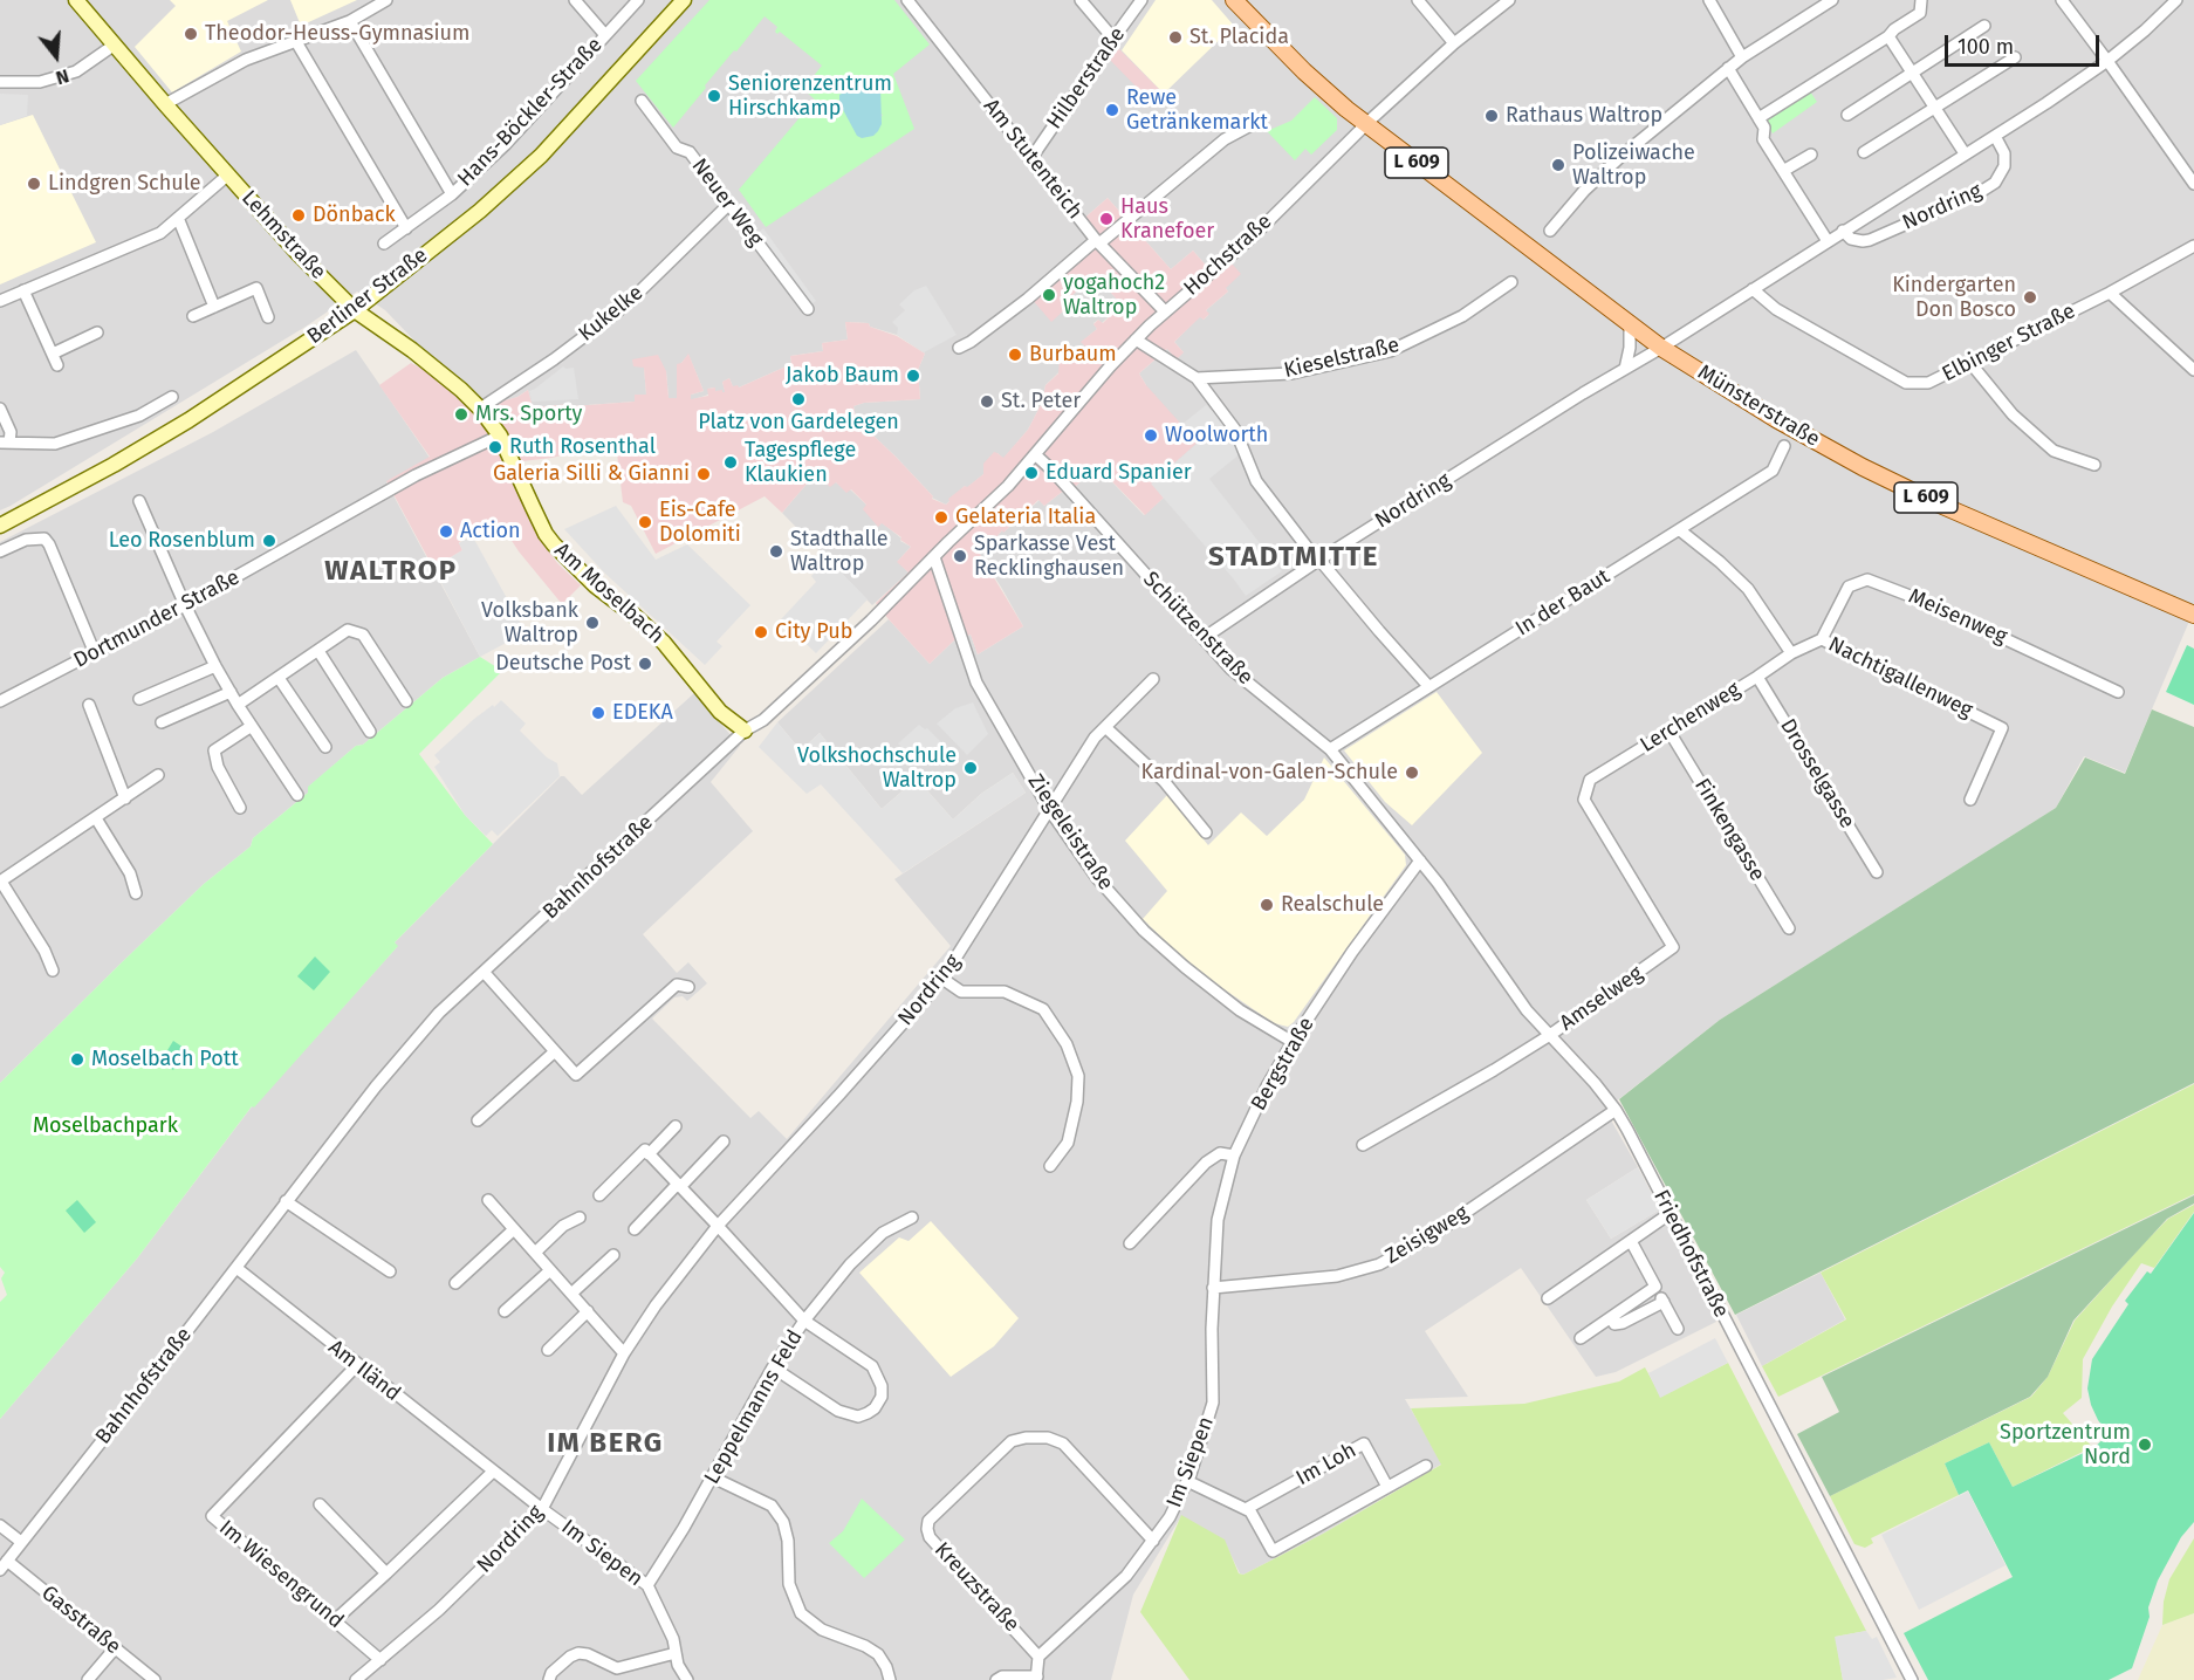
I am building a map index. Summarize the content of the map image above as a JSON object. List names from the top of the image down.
{
  "streets": {
    "main road": ["L 609", "Münsterstraße"],
    "street": [
      "Hilberstraße",
      "Hans-Böckler-Straße",
      "Am Stutenteich",
      "Neuer Weg",
      "Nordring",
      "Lehmstraße",
      "Hochstraße",
      "Berliner Straße",
      "Kukelke",
      "Elbinger Straße",
      "Kieselstraße",
      "Am Moselbach",
      "In der Baut",
      "Meisenweg",
      "Dortmunder Straße",
      "Schützenstraße",
      "Nachtigallenweg",
      "Lerchenweg",
      "Drosselgasse",
      "Finkengasse",
      "Ziegeleistraße",
      "Bahnhofstraße",
      "Amselweg",
      "Bergstraße",
      "Zeisigweg",
      "Friedhofstraße",
      "Am Iländ",
      "Leppelmanns Feld",
      "Im Siepen",
      "Im Loh",
      "Im Wiesengrund",
      "Kreuzstraße",
      "Gasstraße"
    ]
  },
  "crossings": [
    ["Hilberstraße", "Am Stutenteich"],
    ["Am Stutenteich", "Hochstraße"],
    ["L 609", "Hochstraße"],
    ["L 609", "Münsterstraße"],
    ["Neuer Weg", "Kukelke"],
    ["Nordring", "Elbinger Straße"],
    ["Nordring", "Münsterstraße"],
    ["Nordring", "Schützenstraße"],
    ["Nordring", "Ziegeleistraße"],
    ["Nordring", "Am Iländ"],
    ["Nordring", "Im Siepen"],
    ["Nordring", "Im Wiesengrund"],
    ["Lehmstraße", "Berliner Straße"],
    ["Lehmstraße", "Kukelke"],
    ["Lehmstraße", "Am Moselbach"],
    ["Lehmstraße", "Dortmunder Straße"],
    ["Hochstraße", "Münsterstraße"],
    ["Hochstraße", "Schützenstraße"],
    ["Hochstraße", "Ziegeleistraße"],
    ["Hochstraße", "Bahnhofstraße"],
    ["Am Moselbach", "Dortmunder Straße"],
    ["Am Moselbach", "Bahnhofstraße"],
    ["In der Baut", "Schützenstraße"],
    ["Meisenweg", "Nachtigallenweg"],
    ["Schützenstraße", "Bergstraße"],
    ["Schützenstraße", "Friedhofstraße"],
    ["Nachtigallenweg", "Lerchenweg"],
    ["Lerchenweg", "Drosselgasse"],
    ["Lerchenweg", "Finkengasse"],
    ["Lerchenweg", "Amselweg"],
    ["Ziegeleistraße", "Bahnhofstraße"],
    ["Ziegeleistraße", "Bergstraße"],
    ["Bahnhofstraße", "Am Iländ"],
    ["Bahnhofstraße", "Gasstraße"],
    ["Amselweg", "Friedhofstraße"],
    ["Bergstraße", "Friedhofstraße"],
    ["Bergstraße", "Im Siepen"],
    ["Zeisigweg", "Friedhofstraße"],
    ["Zeisigweg", "Im Siepen"],
    ["Am Iländ", "Im Siepen"],
    ["Am Iländ", "Im Wiesengrund"],
    ["Leppelmanns Feld", "Im Siepen"],
    ["Im Siepen", "Kreuzstraße"]
  ],
  "districts": ["STADTMITTE", "WALTROP", "IM BERG"],
  "parks": ["Moselbachpark"],
  "places": [
    "Theodor-Heuss-Gymnasium",
    "St. Placida",
    "Seniorenzentrum Hirschkamp",
    "Rewe Getränkemarkt",
    "Rathaus Waltrop",
    "Polizeiwache Waltrop",
    "Lindgren Schule",
    "Dönback",
    "Haus Kranefoer",
    "yogahoch2 Waltrop",
    "Kindergarten Don Bosco",
    "Burbaum",
    "Jakob Baum",
    "Platz von Gardelegen",
    "St. Peter",
    "Mrs. Sporty",
    "Woolworth",
    "Ruth Rosenthal",
    "Tagespflege Klaukien",
    "Eduard Spanier",
    "Galeria Silli & Gianni",
    "Gelateria Italia",
    "Eis-Cafe Dolomiti",
    "Action",
    "Leo Rosenblum",
    "Stadthalle Waltrop",
    "Sparkasse Vest Recklinghausen",
    "Volksbank Waltrop",
    "City Pub",
    "Deutsche Post",
    "EDEKA",
    "Volkshochschule Waltrop",
    "Kardinal-von-Galen-Schule",
    "Realschule",
    "Moselbach Pott",
    "Sportzentrum Nord"
  ],
  "scale_bar": "100 m",
  "north": "bottom"
}
